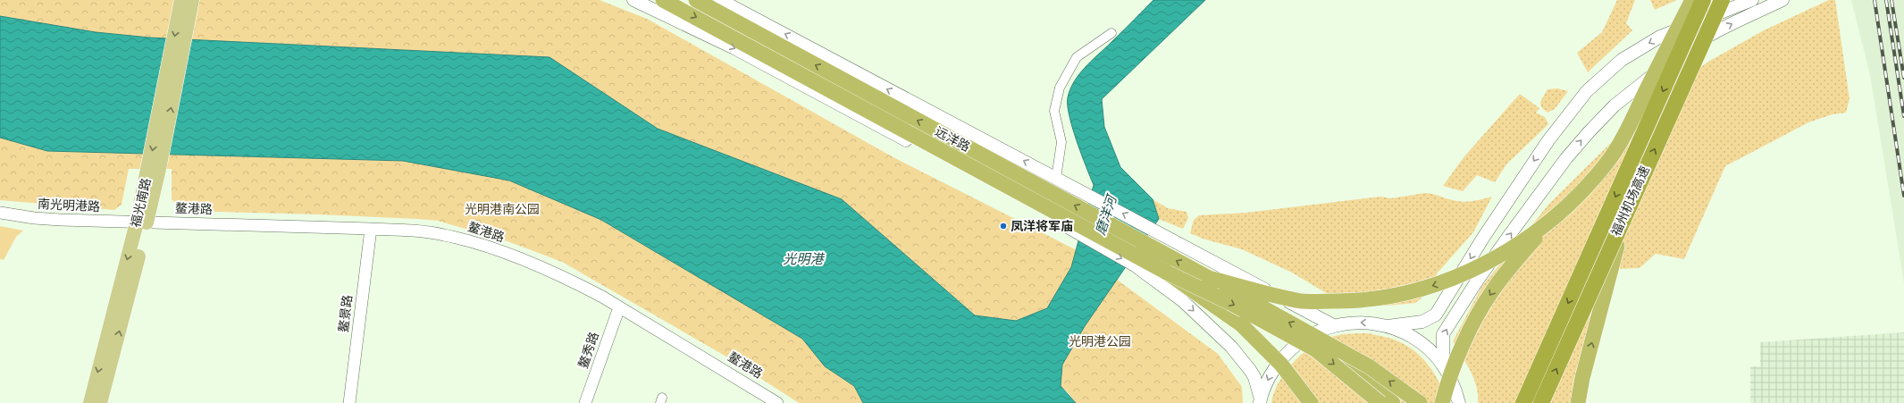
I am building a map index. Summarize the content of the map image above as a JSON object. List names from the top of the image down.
{
  "streets": {
    "highway": ["远洋路", "福州机场高速"],
    "main road": ["福光南路"],
    "street": [
      "南光明港路",
      "鳌港路",
      "鳌景路",
      "鳌秀路"
    ]
  },
  "crossings": [
    ["福光南路", "南光明港路"],
    ["福光南路", "鳌港路"],
    ["南光明港路", "鳌港路"],
    ["鳌港路", "鳌景路"],
    ["鳌港路", "鳌秀路"]
  ],
  "water": ["磨洋河", "光明港"],
  "parks": ["光明港南公园", "光明港公园"],
  "places": ["凤洋将军庙"]
}
